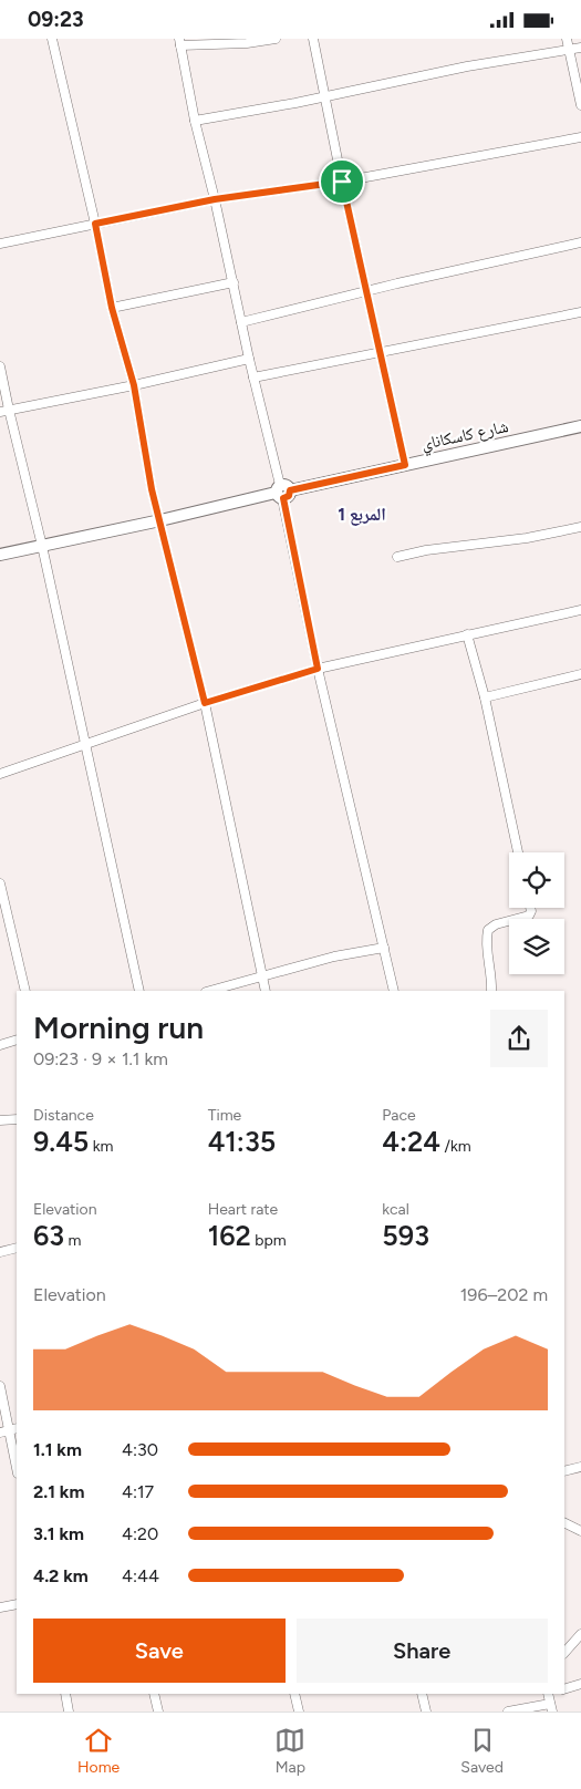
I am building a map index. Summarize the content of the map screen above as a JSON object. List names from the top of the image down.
{
  "streets": {
    "street": ["شارع كاسكاناي"]
  },
  "districts": ["المربع 1"],
  "page": {
    "status": "09:23",
    "heading": ["Morning run", "09:23 · 9 × 1.1 km"],
    "stats": [
      ["Distance", "9.45 km"],
      ["Time", "41:35"],
      ["Pace", "4:24 /km"],
      ["Elevation", "63 m"],
      ["Heart rate", "162 bpm"],
      ["kcal", "593"]
    ],
    "chart": ["Elevation", "196–202 m"],
    "list": [
      {
        "name": "1.1 km",
        "note": "4:30"
      },
      {
        "name": "2.1 km",
        "note": "4:17"
      },
      {
        "name": "3.1 km",
        "note": "4:20"
      },
      {
        "name": "4.2 km",
        "note": "4:44"
      }
    ],
    "buttons": ["Save", "Share"],
    "tabs": ["Home", "Map", "Saved"]
  }
}
